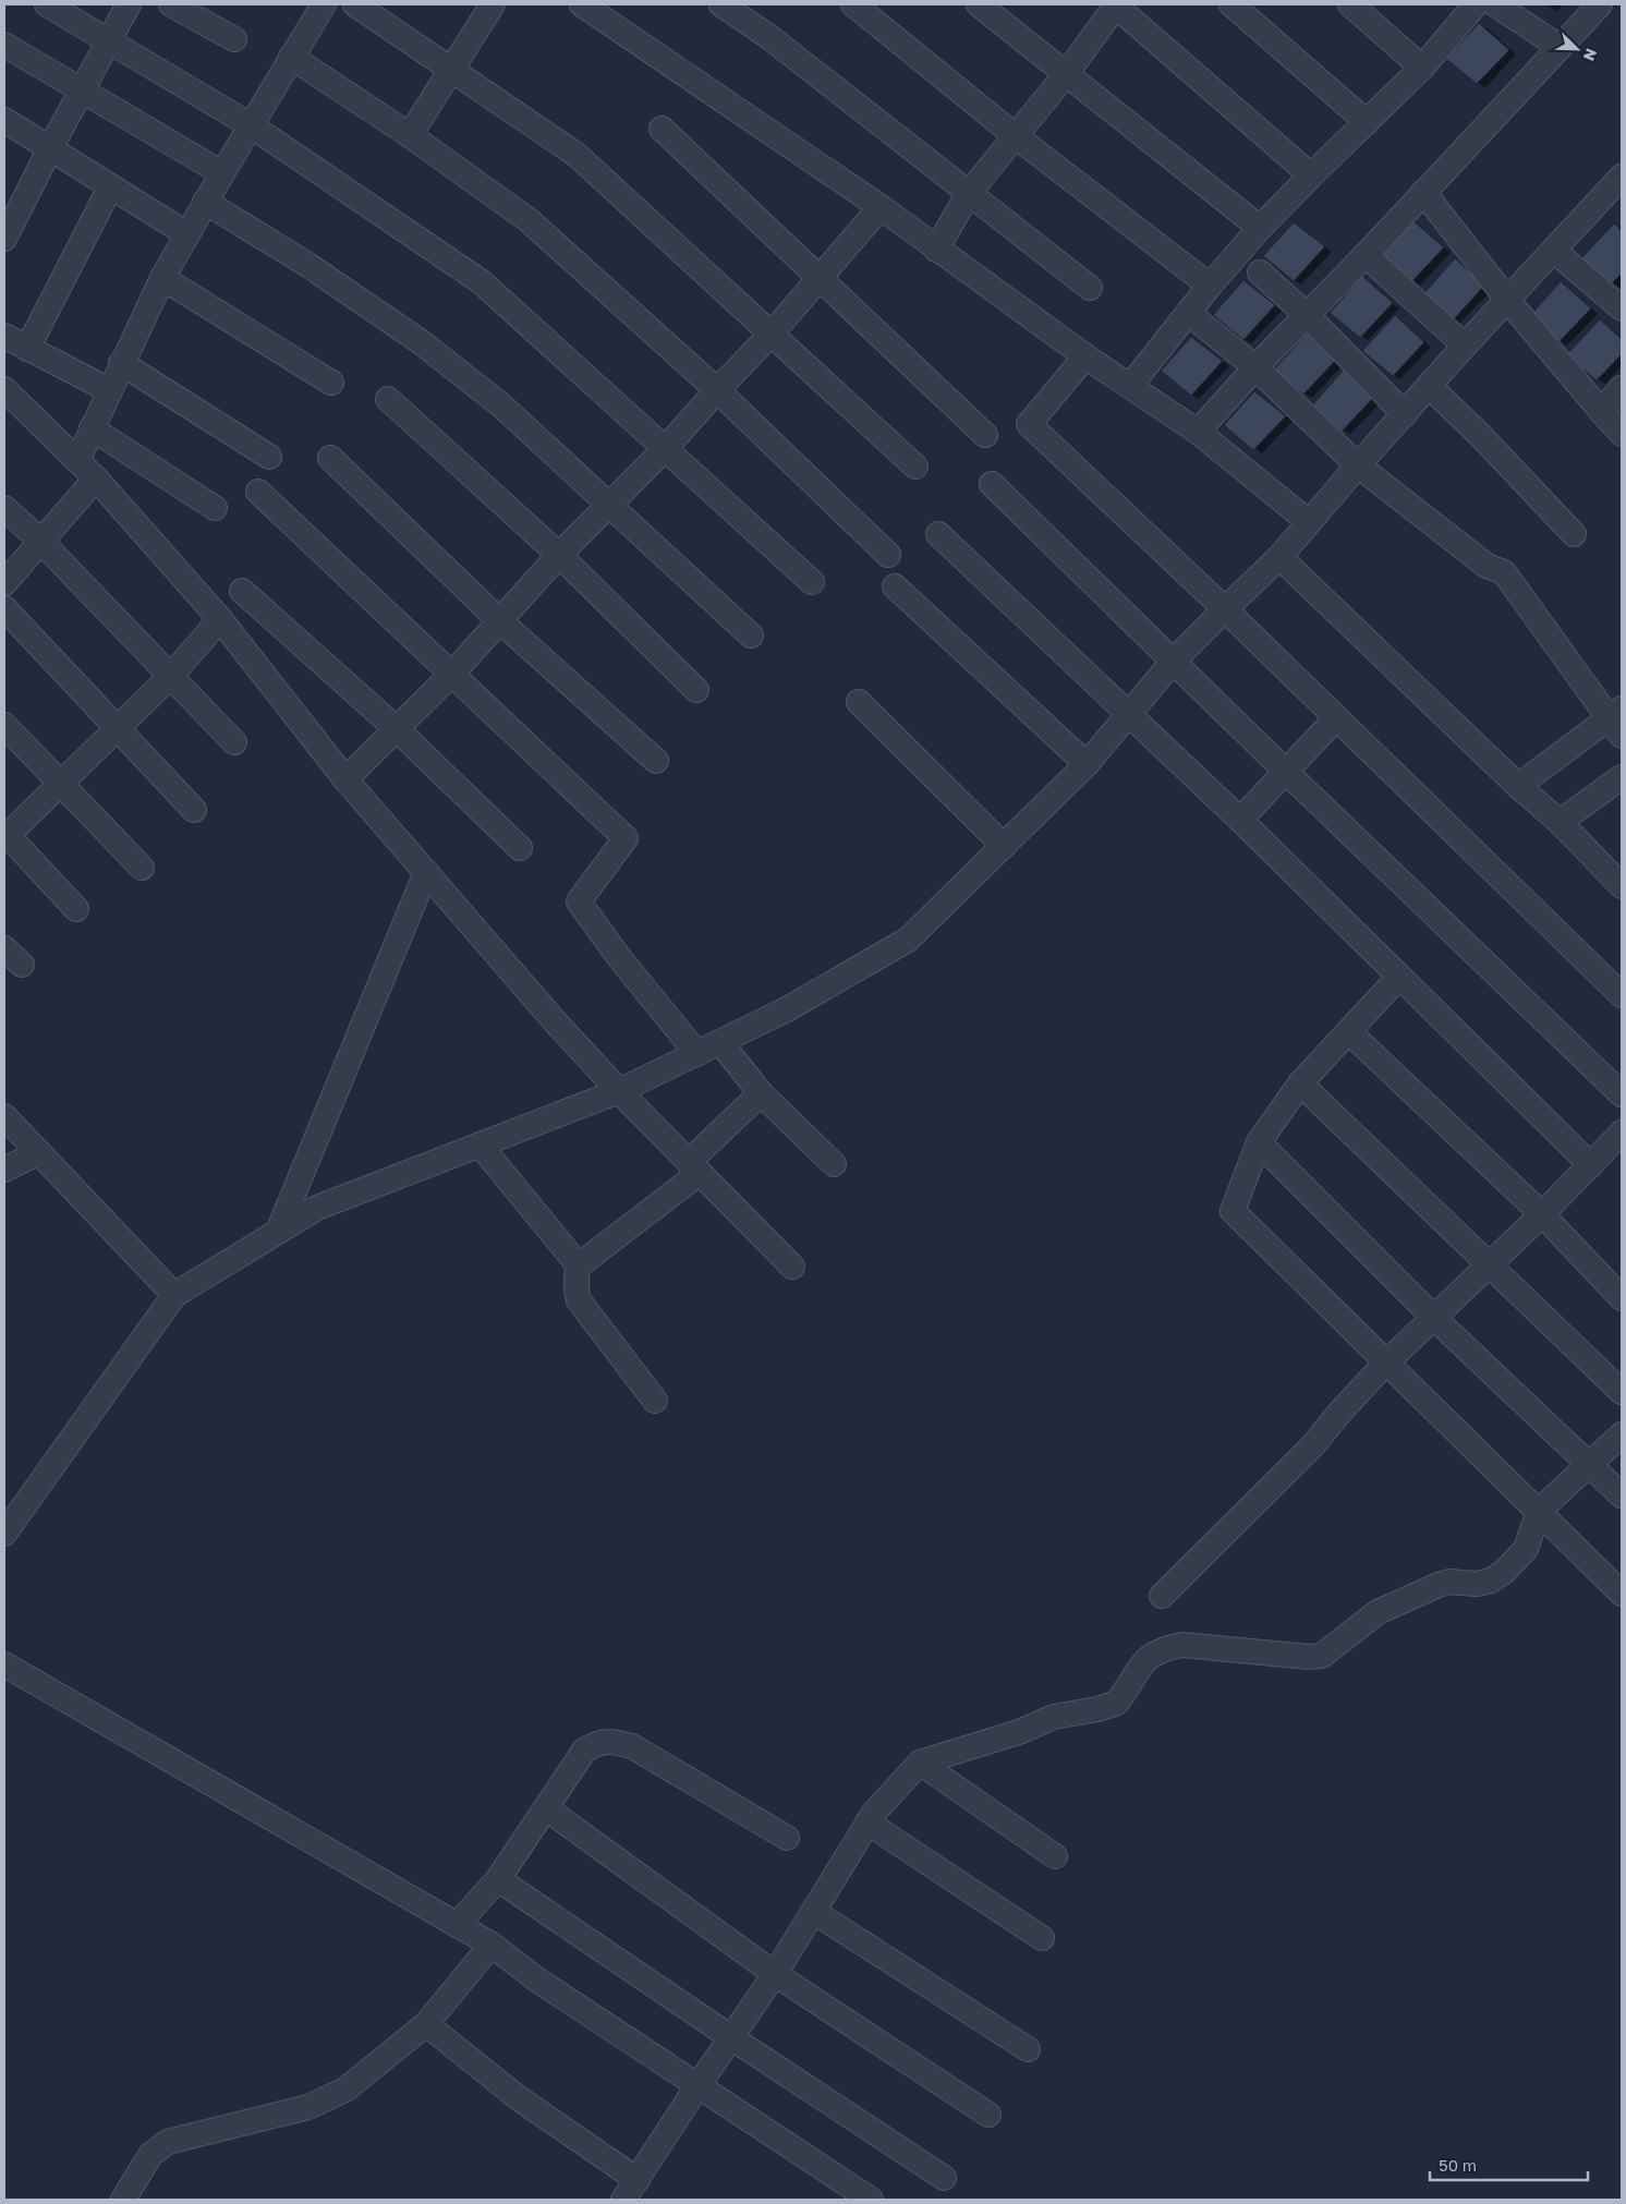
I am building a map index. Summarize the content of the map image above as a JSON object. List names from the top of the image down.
{
  "scale_bar": "50 m",
  "north": "bottom right"
}
